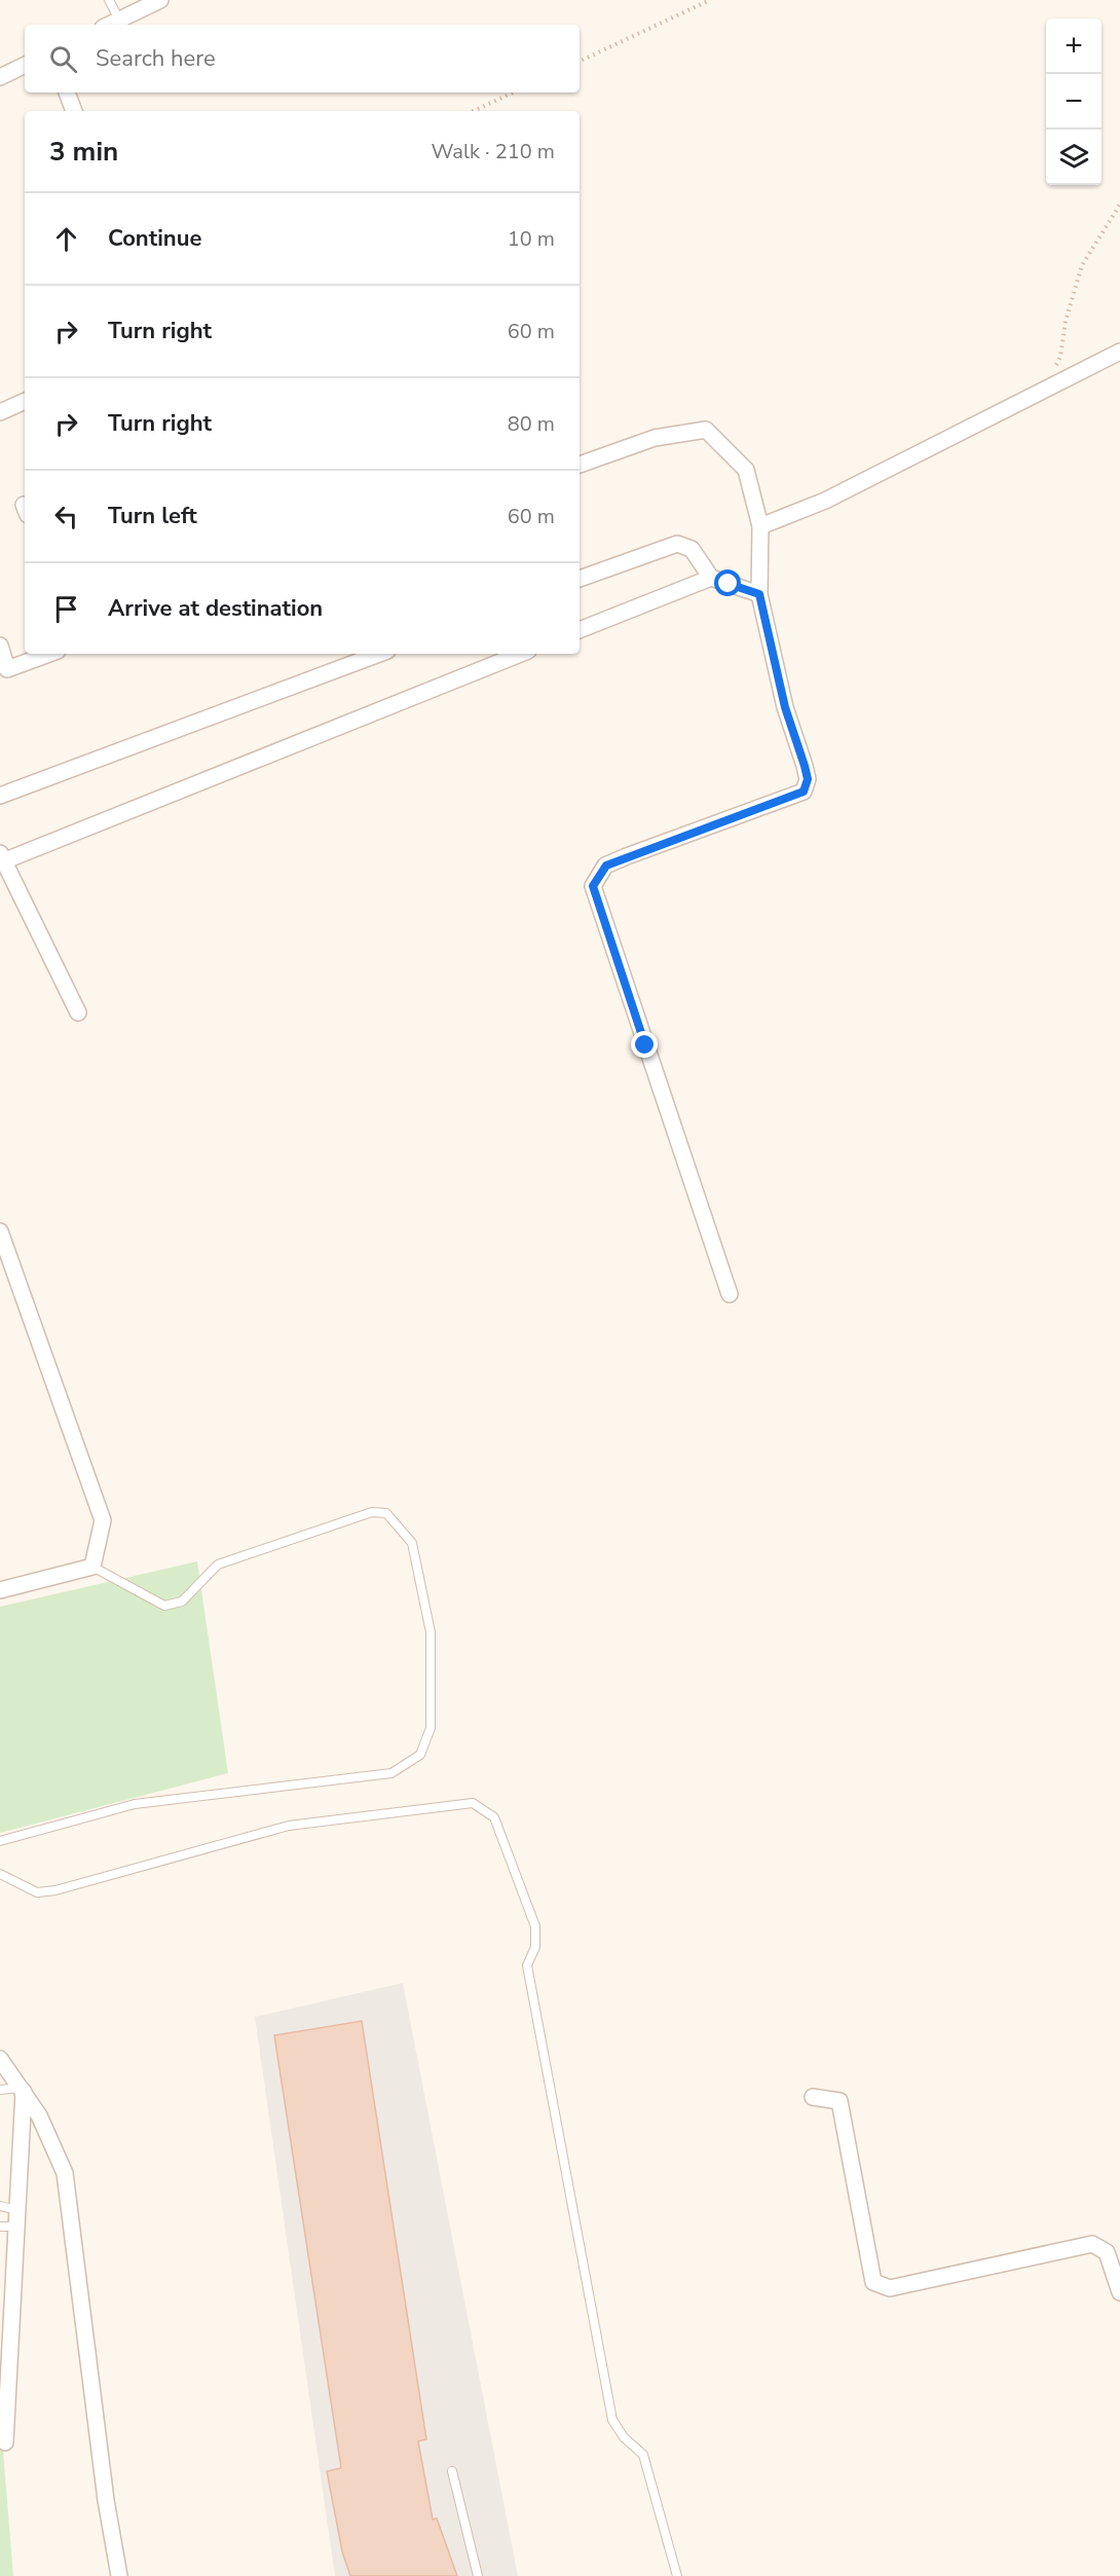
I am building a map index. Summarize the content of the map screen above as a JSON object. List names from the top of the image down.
{
  "page": {
    "map_buttons": ["+", "−"],
    "search": "Search here",
    "heading": ["3 min", "Walk · 210 m"],
    "list": [
      ["Continue", "10 m"],
      ["Turn right", "60 m"],
      ["Turn right", "80 m"],
      ["Turn left", "60 m"],
      "Arrive at destination"
    ]
  }
}
